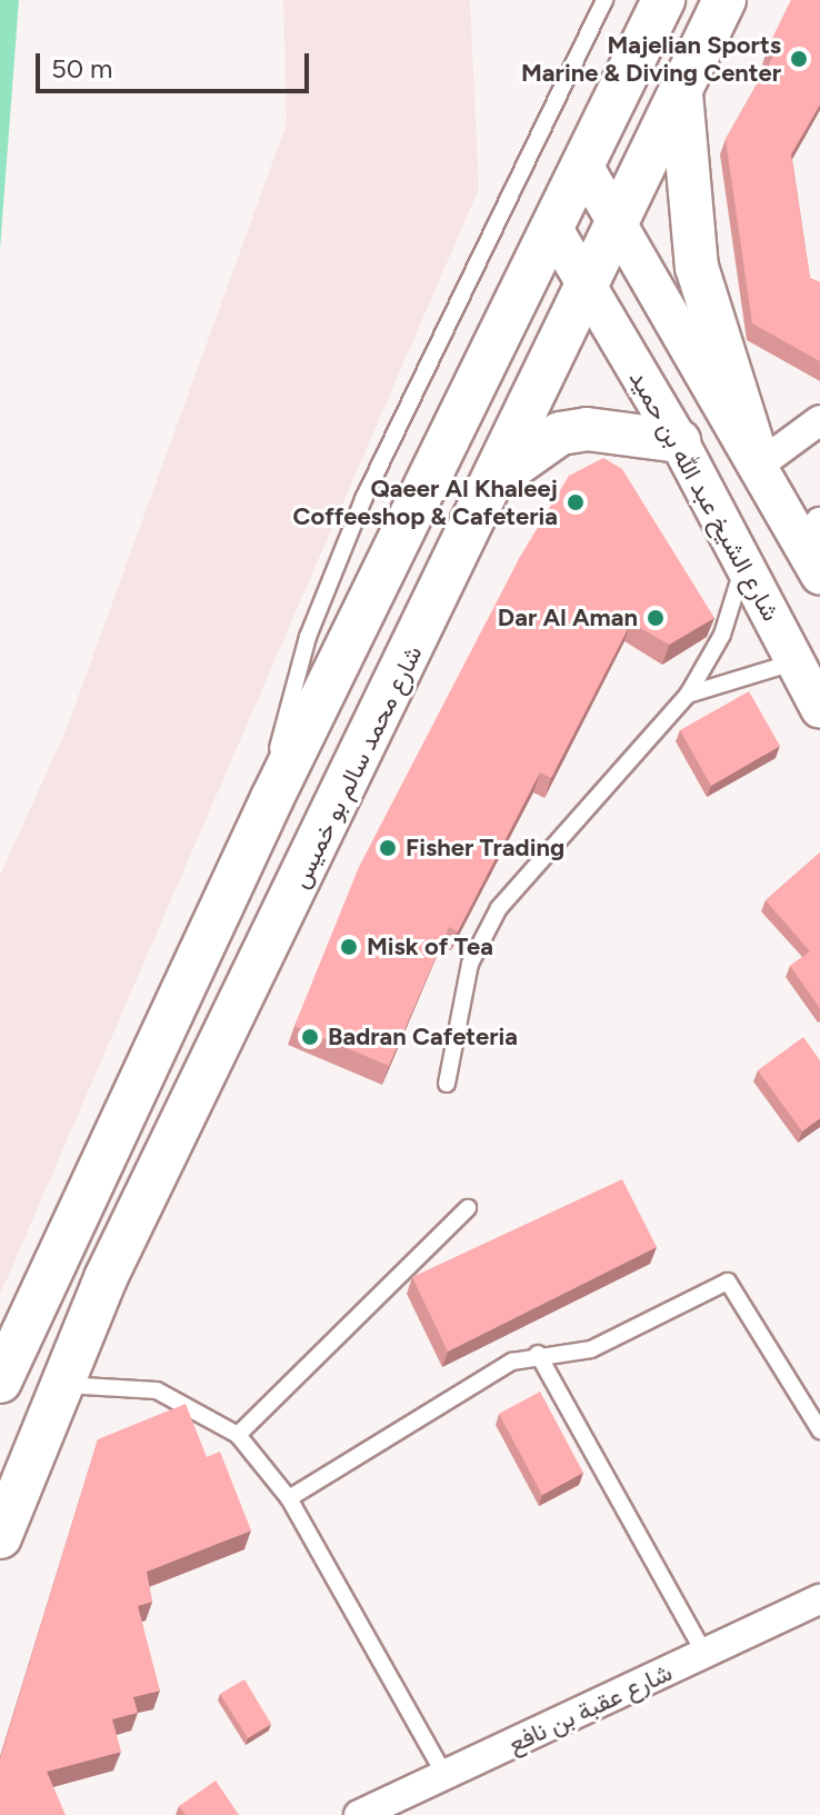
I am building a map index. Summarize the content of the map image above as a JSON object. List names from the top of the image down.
{
  "streets": {
    "main road": ["شارع محمد سالم بو خميس"],
    "street": ["شارع الشيخ عبد الله بن حميد", "شارع عقبة بن نافع"]
  },
  "crossings": [
    ["شارع الشيخ عبد الله بن حميد", "شارع محمد سالم بو خميس"]
  ],
  "places": [
    "Majelian Sports Marine & Diving Center",
    "Qaeer Al Khaleej Coffeeshop & Cafeteria",
    "Dar Al Aman",
    "Fisher Trading",
    "Misk of Tea",
    "Badran Cafeteria"
  ],
  "scale_bar": "50 m"
}
